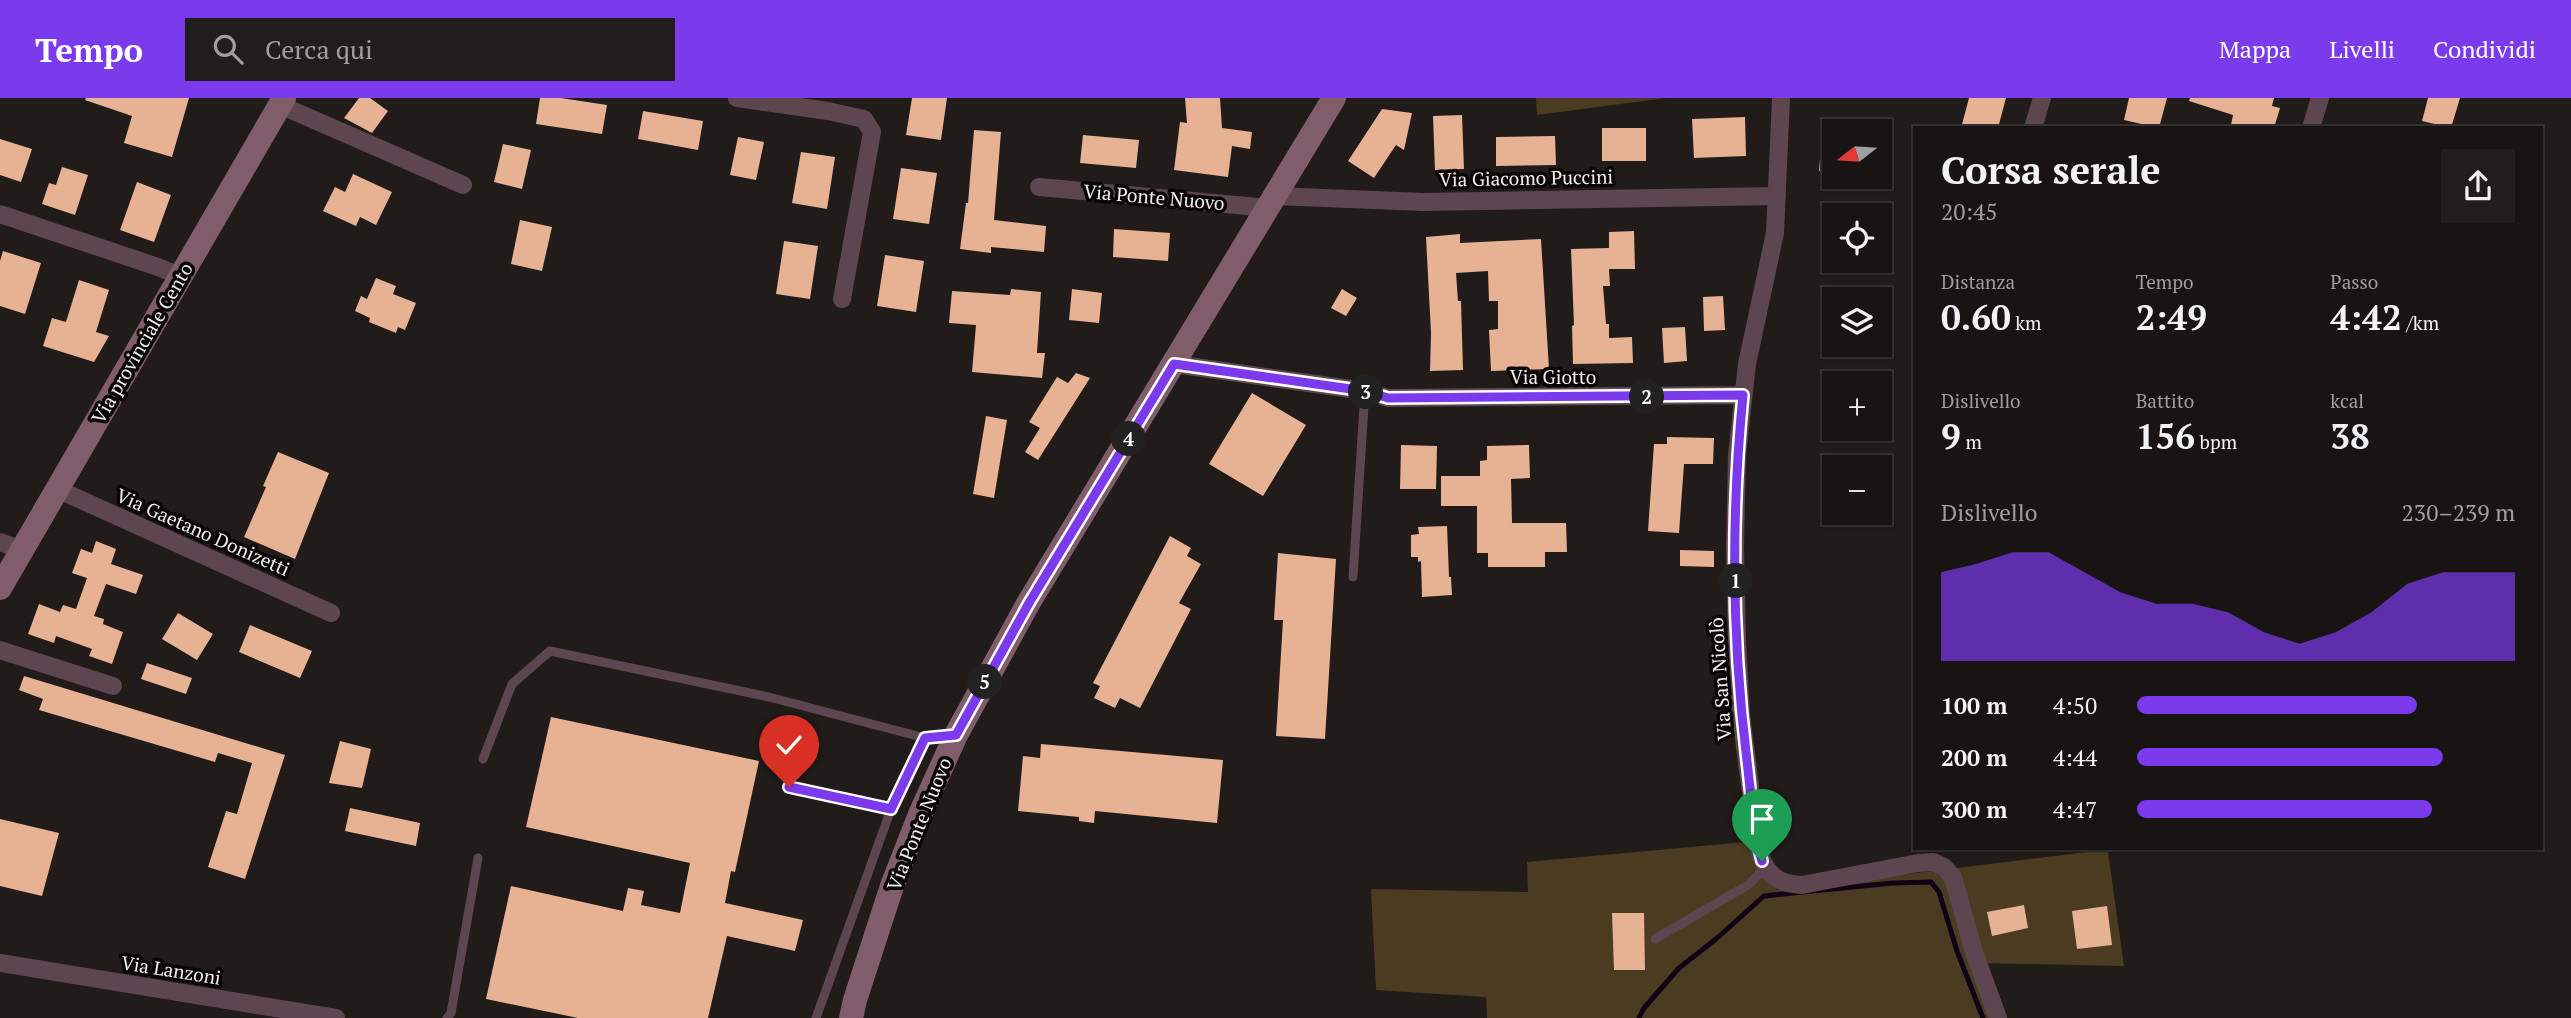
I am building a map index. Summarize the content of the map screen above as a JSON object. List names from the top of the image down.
{
  "streets": {
    "main road": ["Via Ponte Nuovo", "Via provinciale Cento"],
    "street": [
      "Via Giacomo Puccini",
      "Via Giotto",
      "Via Gaetano Donizetti",
      "Via San Nicolò",
      "Via Lanzoni"
    ]
  },
  "crossings": [
    ["Via Giacomo Puccini", "Via Ponte Nuovo"],
    ["Via Giacomo Puccini", "Via San Nicolò"],
    ["Via Ponte Nuovo", "Via Giotto"],
    ["Via provinciale Cento", "Via Gaetano Donizetti"],
    ["Via Giotto", "Via San Nicolò"]
  ],
  "north": "left",
  "page": {
    "header": "Tempo",
    "search": "Cerca qui",
    "nav": ["Mappa", "Livelli", "Condividi"],
    "map_buttons": ["+", "−"],
    "heading": ["Corsa serale", "20:45"],
    "stats": [
      ["Distanza", "0.60 km"],
      ["Tempo", "2:49"],
      ["Passo", "4:42 /km"],
      ["Dislivello", "9 m"],
      ["Battito", "156 bpm"],
      ["kcal", "38"]
    ],
    "pins": [
      "3",
      "2",
      "4",
      "1",
      "5"
    ],
    "chart": ["Dislivello", "230–239 m"],
    "list": [
      {
        "name": "100 m",
        "note": "4:50"
      },
      {
        "name": "200 m",
        "note": "4:44"
      },
      {
        "name": "300 m",
        "note": "4:47"
      }
    ]
  }
}
